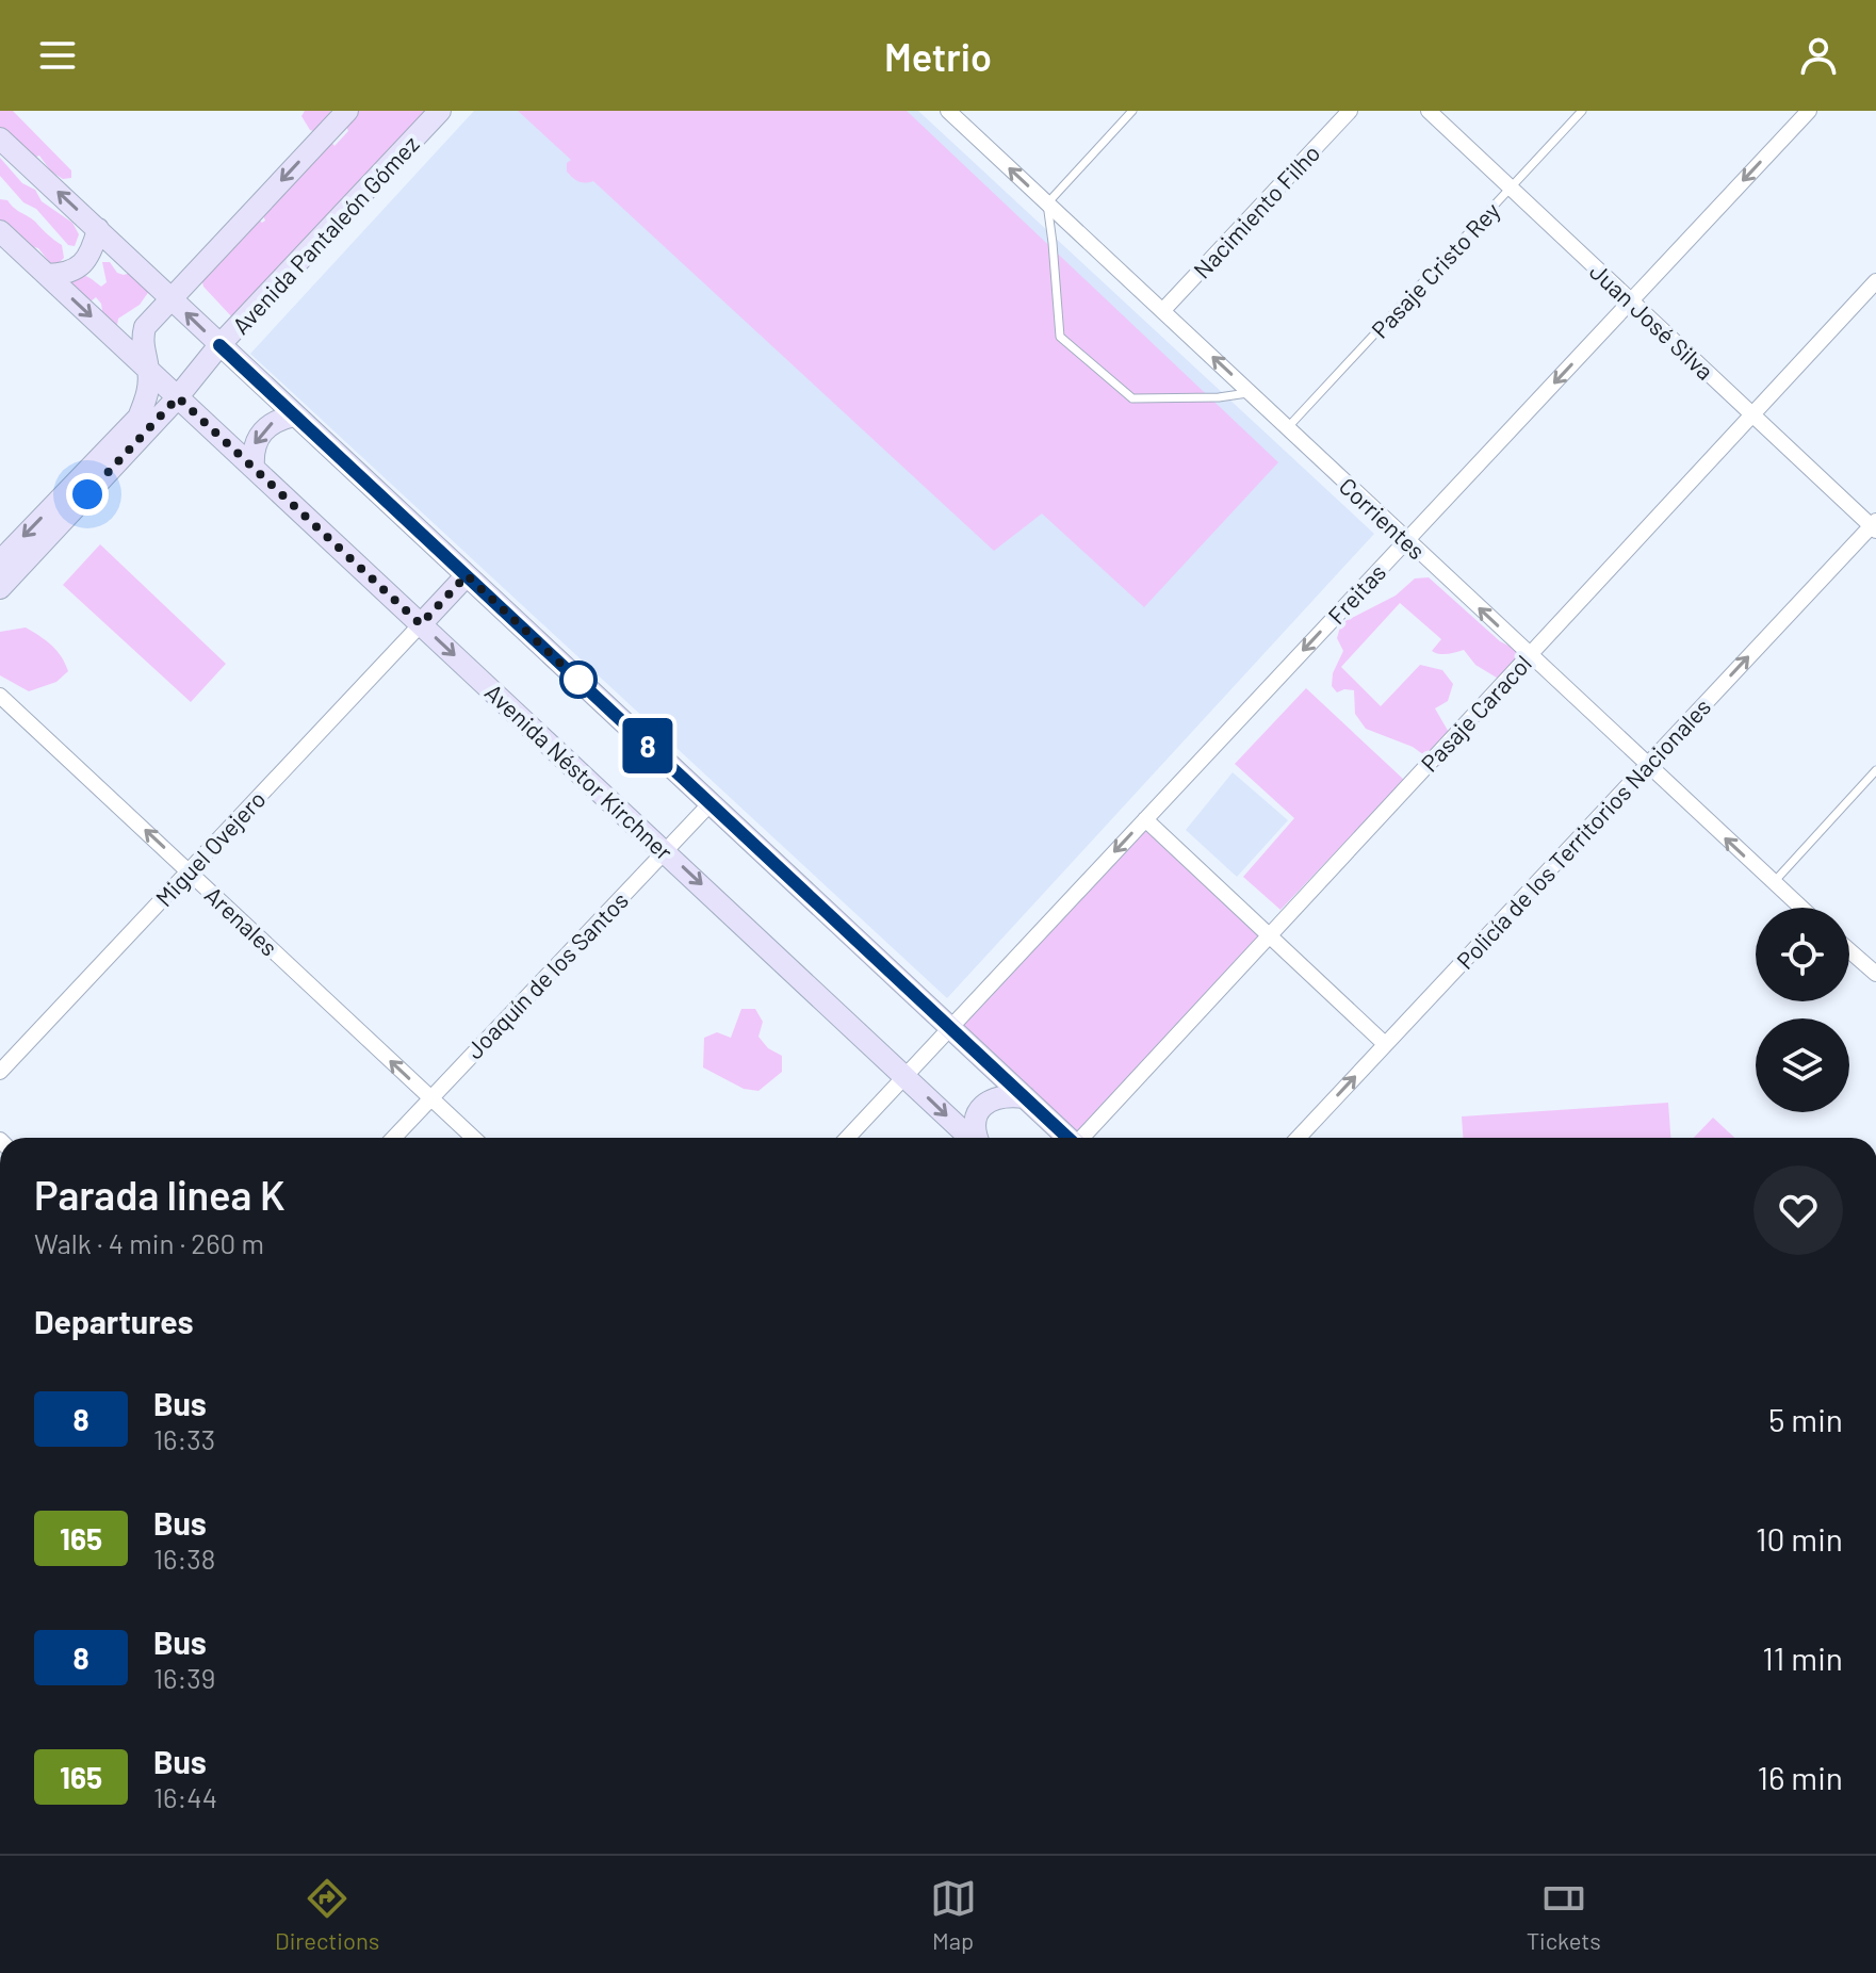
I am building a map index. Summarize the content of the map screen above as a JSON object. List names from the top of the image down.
{
  "streets": {
    "main road": ["Avenida Pantaleón Gómez", "Avenida Néstor Kirchner"],
    "street": [
      "Nacimiento Filho",
      "Juan José Silva",
      "Corrientes",
      "Freitas",
      "Pasaje Caracol",
      "Policía de los Territorios Nacionales",
      "Miguel Ovejero",
      "Arenales",
      "Joaquín de los Santos"
    ],
    "lane": ["Pasaje Cristo Rey"]
  },
  "crossings": [
    ["Nacimiento Filho", "Corrientes"],
    ["Avenida Pantaleón Gómez", "Avenida Néstor Kirchner"],
    ["Pasaje Cristo Rey", "Juan José Silva"],
    ["Pasaje Cristo Rey", "Corrientes"],
    ["Juan José Silva", "Freitas"],
    ["Juan José Silva", "Pasaje Caracol"],
    ["Juan José Silva", "Policía de los Territorios Nacionales"],
    ["Corrientes", "Freitas"],
    ["Corrientes", "Pasaje Caracol"],
    ["Corrientes", "Policía de los Territorios Nacionales"],
    ["Freitas", "Avenida Néstor Kirchner"],
    ["Avenida Néstor Kirchner", "Miguel Ovejero"],
    ["Avenida Néstor Kirchner", "Joaquín de los Santos"],
    ["Miguel Ovejero", "Arenales"],
    ["Arenales", "Joaquín de los Santos"]
  ],
  "one_way": [
    "Corrientes",
    "Freitas",
    "Policía de los Territorios Nacionales",
    "Arenales"
  ],
  "lines": ["bus line 8"],
  "page": {
    "header": "Metrio",
    "on_map": "8",
    "heading": [
      ["Parada linea K", "Walk · 4 min · 260 m"],
      "Departures"
    ],
    "list": [
      {
        "mark": "8",
        "name": "Bus",
        "note": "16:33",
        "value": "5 min"
      },
      {
        "mark": "165",
        "name": "Bus",
        "note": "16:38",
        "value": "10 min"
      },
      {
        "mark": "8",
        "name": "Bus",
        "note": "16:39",
        "value": "11 min"
      },
      {
        "mark": "165",
        "name": "Bus",
        "note": "16:44",
        "value": "16 min"
      }
    ],
    "tabs": ["Directions", "Map", "Tickets"]
  }
}
